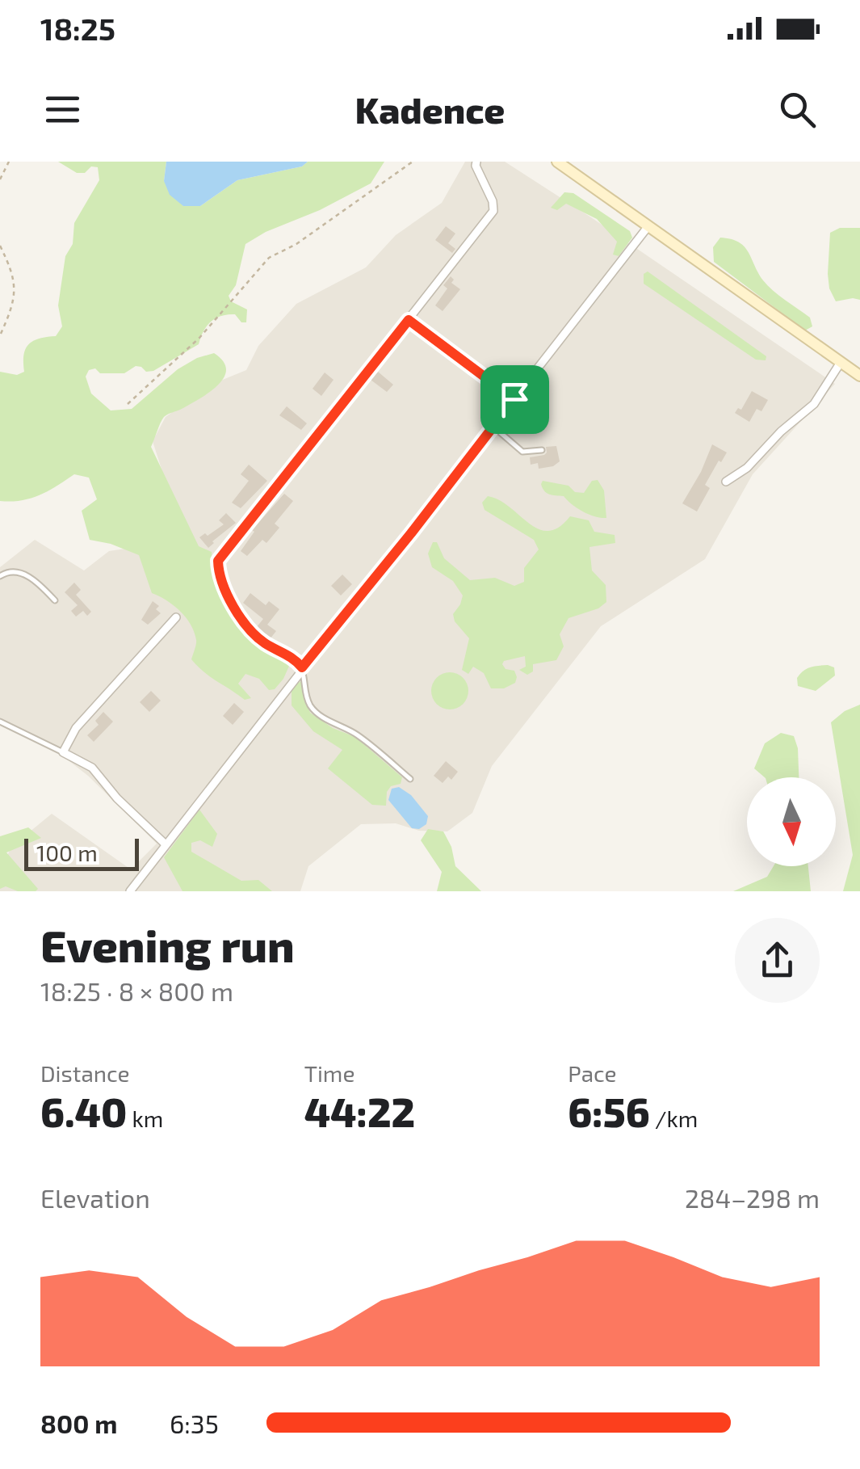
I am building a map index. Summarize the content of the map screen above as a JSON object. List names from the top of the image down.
{
  "scale_bar": "100 m",
  "north": "bottom",
  "page": {
    "status": "18:25",
    "header": "Kadence",
    "scale": "100 m",
    "heading": ["Evening run", "18:25 · 8 × 800 m"],
    "stats": [
      ["Distance", "6.40 km"],
      ["Time", "44:22"],
      ["Pace", "6:56 /km"]
    ],
    "chart": ["Elevation", "284–298 m"],
    "list": [
      {
        "name": "800 m",
        "note": "6:35"
      }
    ]
  }
}
